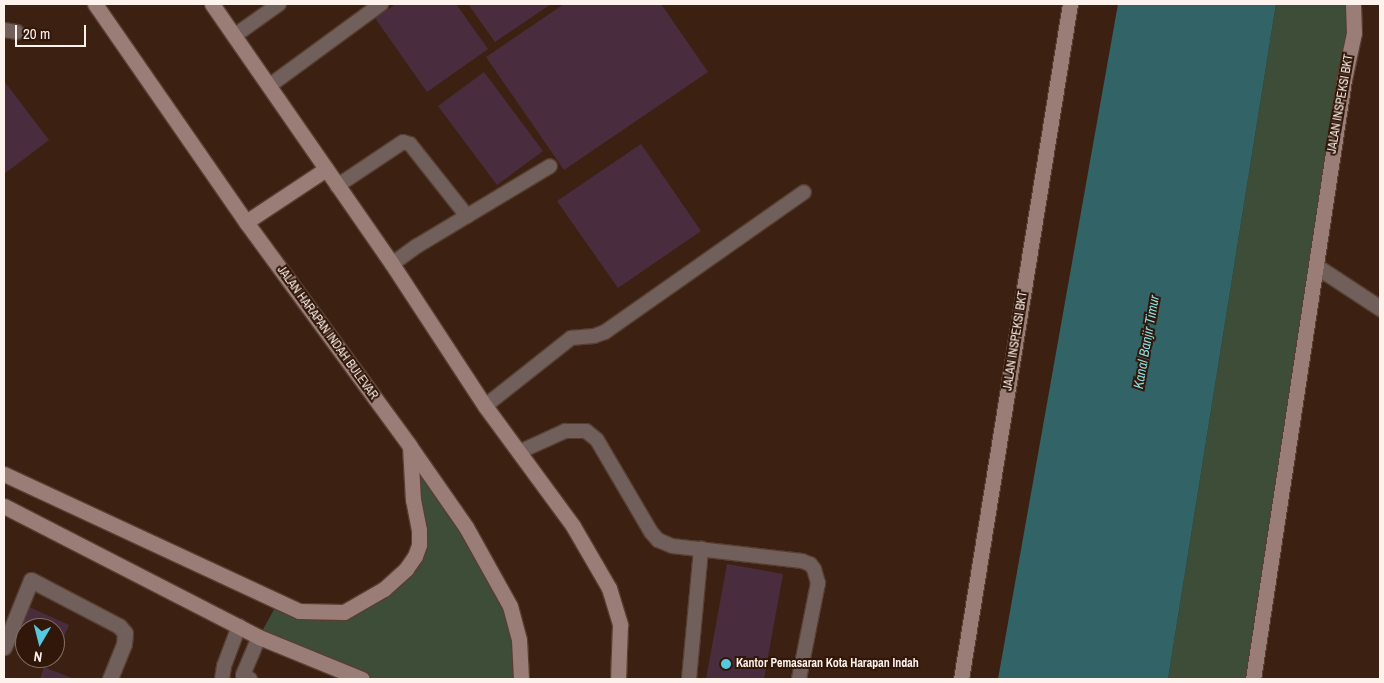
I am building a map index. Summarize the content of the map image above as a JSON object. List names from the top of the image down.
{
  "streets": {
    "street": ["JALAN INSPEKSI BKT", "JALAN HARAPAN INDAH BULEVAR"]
  },
  "water": ["Kanal Banjir Timur"],
  "places": ["Kantor Pemasaran Kota Harapan Indah"],
  "scale_bar": "20 m",
  "north": "bottom"
}
